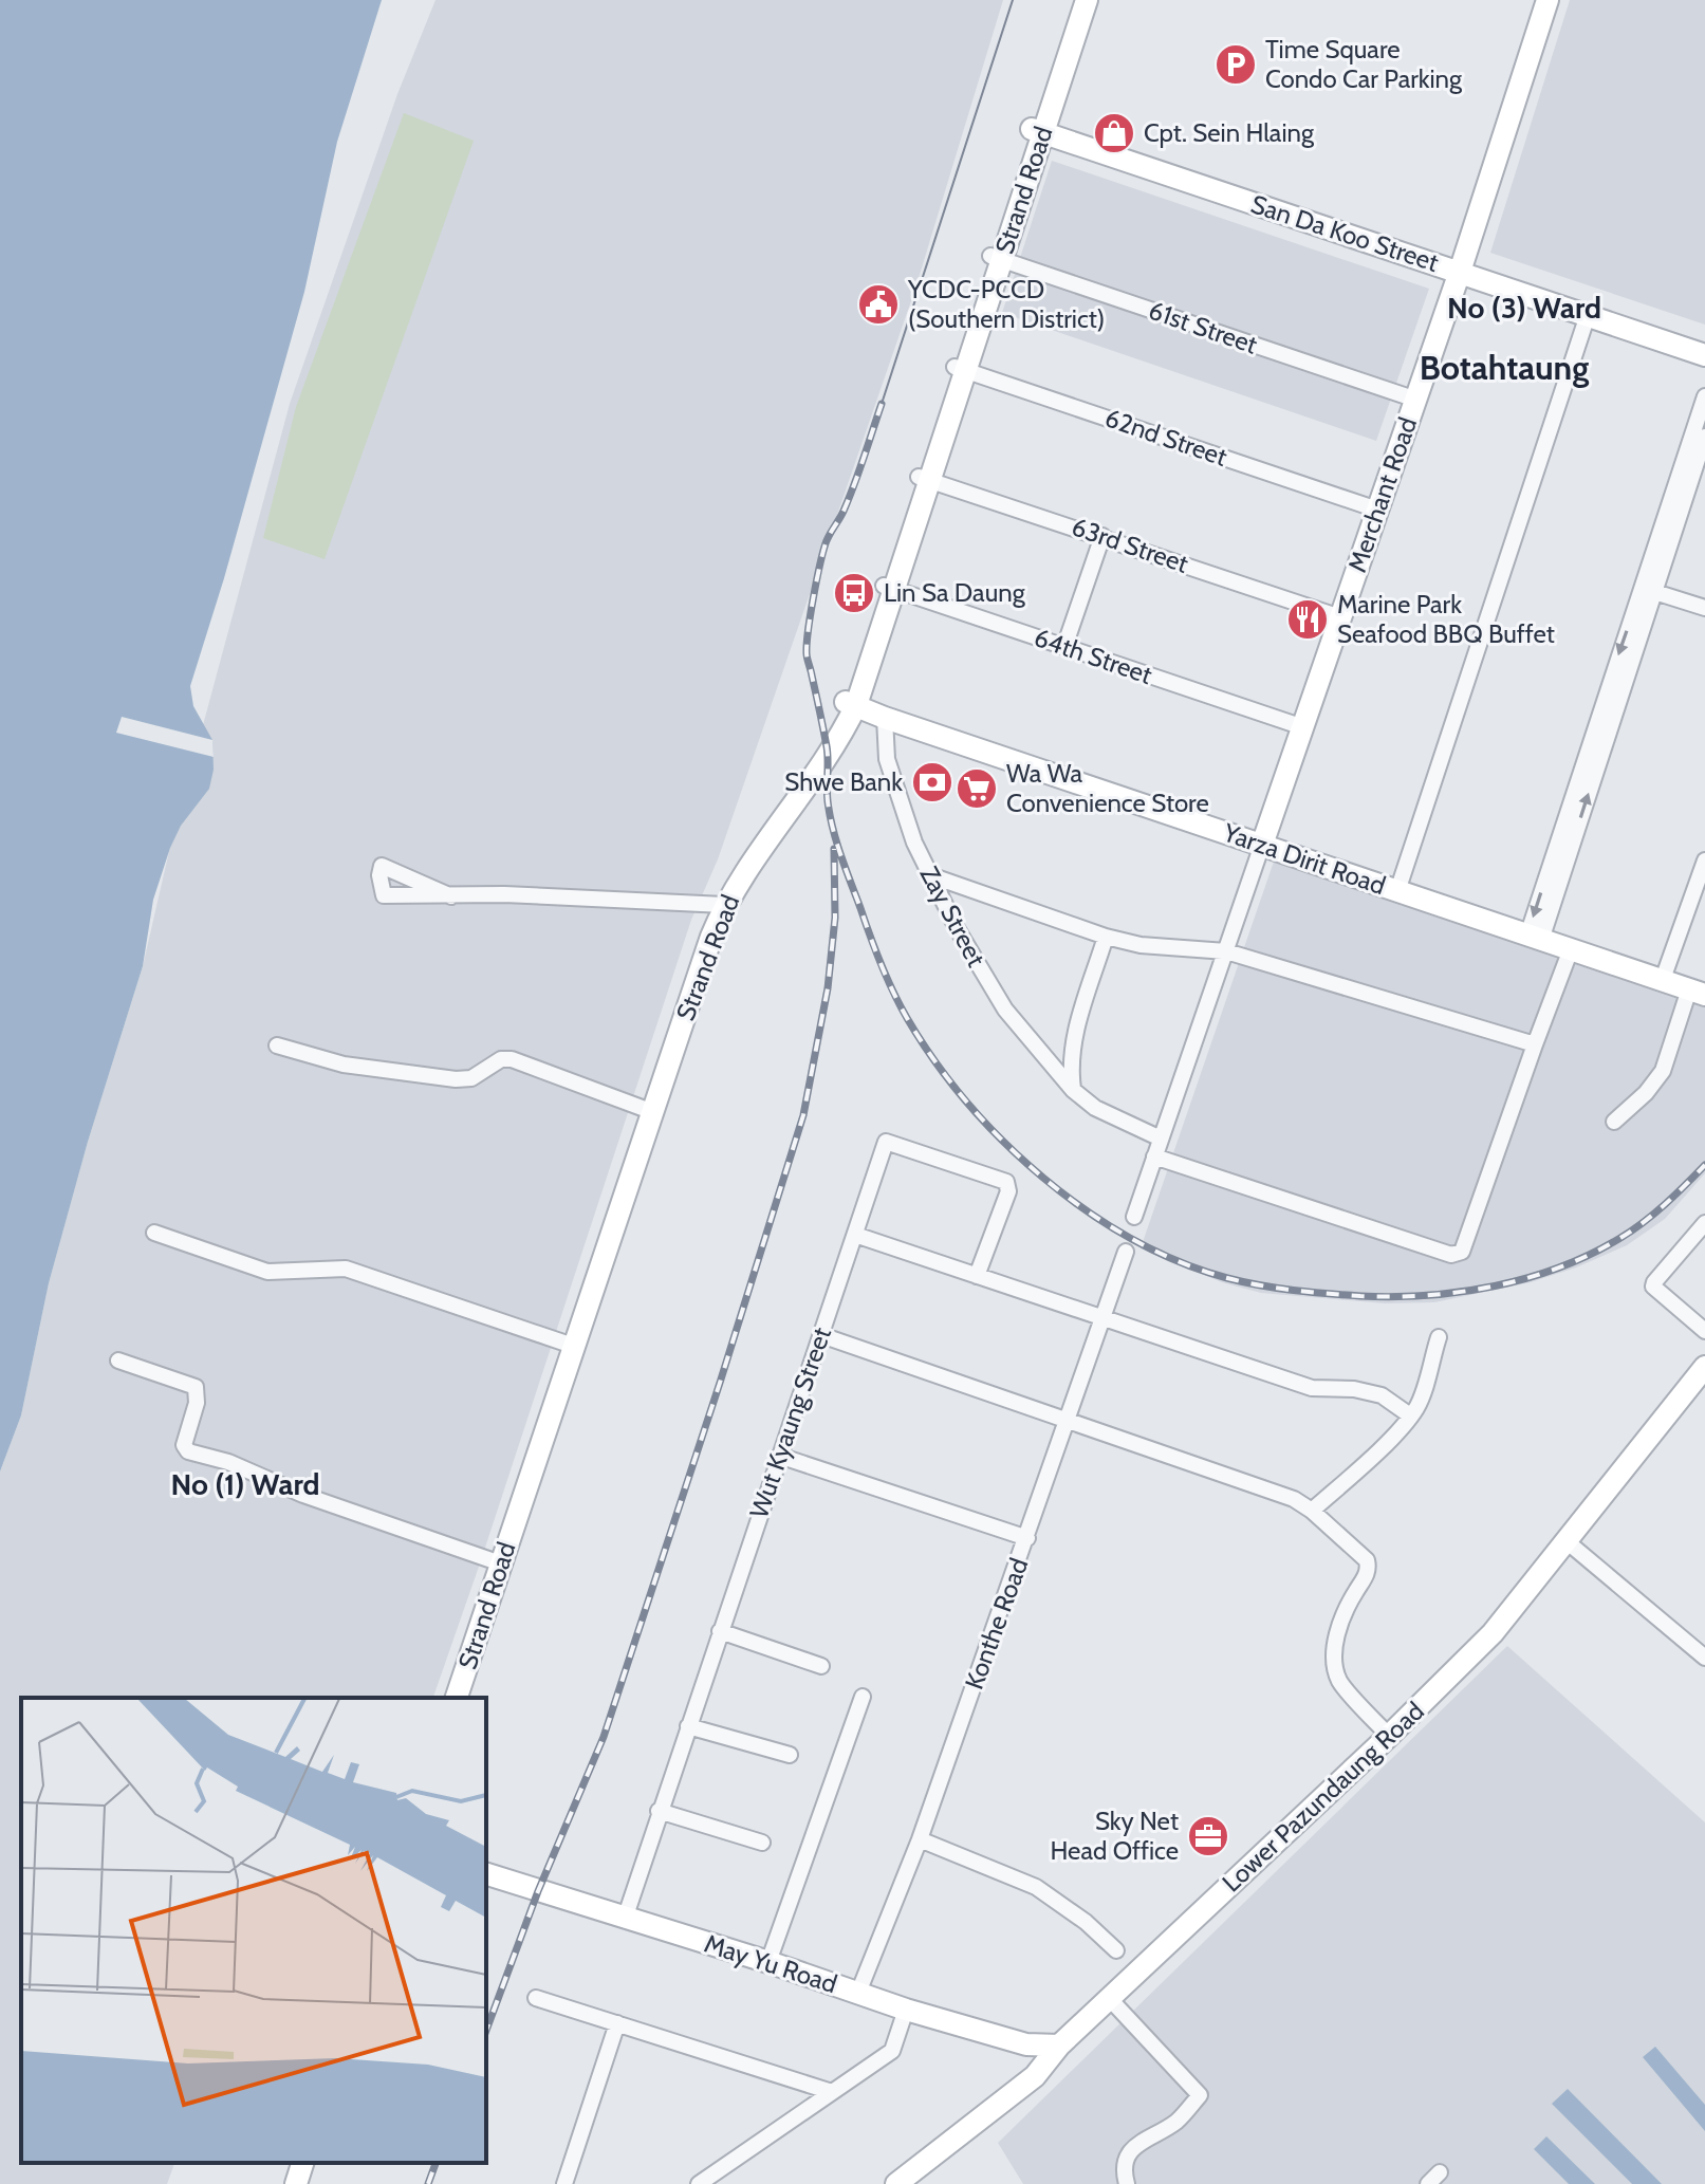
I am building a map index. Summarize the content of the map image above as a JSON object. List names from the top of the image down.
{
  "streets": {
    "main road": [
      "Strand Road",
      "San Da Koo Street",
      "Merchant Road",
      "Yarza Dirit Road",
      "Lower Pazundaung Road",
      "May Yu Road"
    ],
    "street": [
      "61st Street",
      "62nd Street",
      "63rd Street",
      "64th Street",
      "Zay Street",
      "Wut Kyaung Street",
      "Konthe Road"
    ]
  },
  "crossings": [
    ["Strand Road", "San Da Koo Street"],
    ["Strand Road", "61st Street"],
    ["Strand Road", "62nd Street"],
    ["Strand Road", "63rd Street"],
    ["Strand Road", "64th Street"],
    ["Strand Road", "Yarza Dirit Road"],
    ["San Da Koo Street", "Merchant Road"],
    ["61st Street", "Merchant Road"],
    ["62nd Street", "Merchant Road"],
    ["Merchant Road", "63rd Street"],
    ["Merchant Road", "64th Street"],
    ["Merchant Road", "Yarza Dirit Road"],
    ["Yarza Dirit Road", "Zay Street"],
    ["Wut Kyaung Street", "May Yu Road"],
    ["Konthe Road", "May Yu Road"],
    ["Lower Pazundaung Road", "May Yu Road"]
  ],
  "districts": ["No (3) Ward", "Botahtaung", "No (1) Ward"],
  "places": {
    "parking": ["Time Square Condo Car Parking"],
    "shop": ["Cpt. Sein Hlaing"],
    "public building": ["YCDC-PCCD (Southern District)"],
    "bus stop": ["Lin Sa Daung"],
    "restaurant": ["Marine Park Seafood BBQ Buffet"],
    "bank": ["Shwe Bank"],
    "supermarket": ["Wa Wa Convenience Store"],
    "office": ["Sky Net Head Office"]
  }
}
